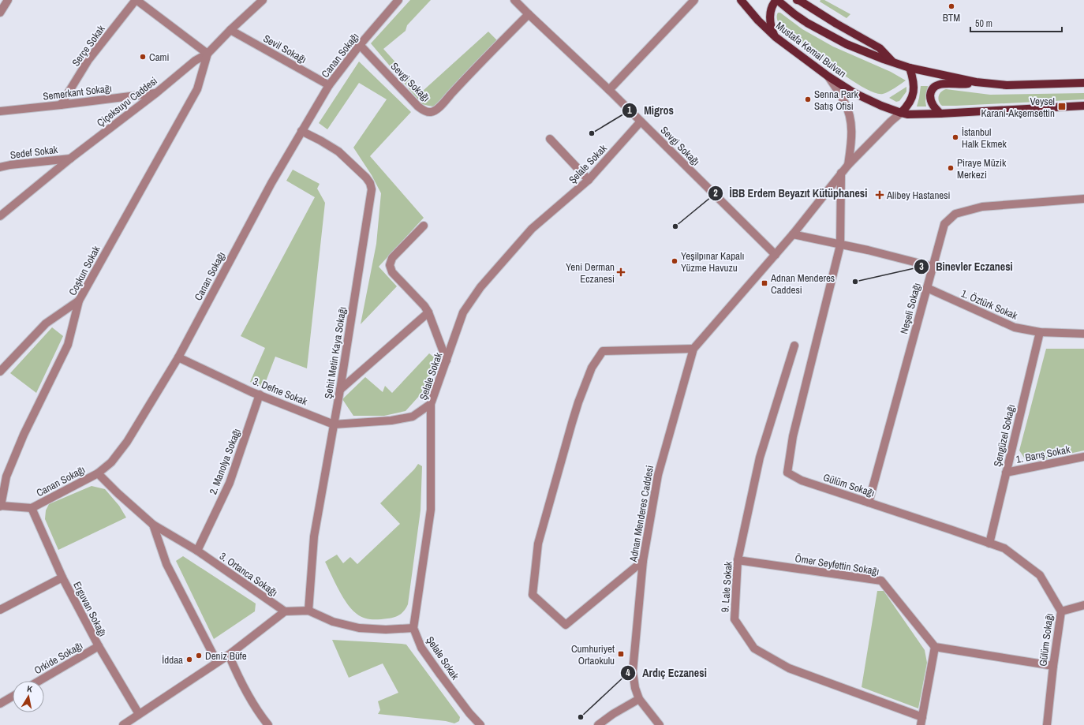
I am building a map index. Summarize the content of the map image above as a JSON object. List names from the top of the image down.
{
  "streets": {
    "main road": ["Mustafa Kemal Bulvarı"],
    "street": [
      "Serçe Sokak",
      "Sevil Sokağı",
      "Canan Sokağı",
      "Sevgi Sokağı",
      "Semerkant Sokağı",
      "Çiçeksuyu Caddesi",
      "Sedef Sokak",
      "Şelale Sokak",
      "Coşkun Sokak",
      "1. Öztürk Sokak",
      "Neşeli Sokağı",
      "Şehit Metin Kaya Sokağı",
      "3. Defne Sokak",
      "Şengüzel Sokağı",
      "1. Barış Sokak",
      "2. Manolya Sokağı",
      "Gülüm Sokağı",
      "Adnan Menderes Caddesi",
      "Ömer Seyfettin Sokağı",
      "3. Ortanca Sokağı",
      "9. Lale Sokak",
      "Erguvan Sokağı",
      "Orkide Sokağı"
    ]
  },
  "crossings": [
    ["Serçe Sokak", "Semerkant Sokağı"],
    ["Sevil Sokağı", "Canan Sokağı"],
    ["Sevil Sokağı", "Çiçeksuyu Caddesi"],
    ["Mustafa Kemal Bulvarı", "Adnan Menderes Caddesi"],
    ["Canan Sokağı", "Sevgi Sokağı"],
    ["Canan Sokağı", "Coşkun Sokak"],
    ["Canan Sokağı", "Şehit Metin Kaya Sokağı"],
    ["Canan Sokağı", "3. Defne Sokak"],
    ["Canan Sokağı", "3. Ortanca Sokağı"],
    ["Canan Sokağı", "Erguvan Sokağı"],
    ["Sevgi Sokağı", "Şelale Sokak"],
    ["Sevgi Sokağı", "Adnan Menderes Caddesi"],
    ["Semerkant Sokağı", "Çiçeksuyu Caddesi"],
    ["Çiçeksuyu Caddesi", "Sedef Sokak"],
    ["Çiçeksuyu Caddesi", "Coşkun Sokak"],
    ["Şelale Sokak", "3. Defne Sokak"],
    ["1. Öztürk Sokak", "Neşeli Sokağı"],
    ["1. Öztürk Sokak", "Şengüzel Sokağı"],
    ["Neşeli Sokağı", "Gülüm Sokağı"],
    ["Şehit Metin Kaya Sokağı", "3. Defne Sokak"],
    ["3. Defne Sokak", "2. Manolya Sokağı"],
    ["Şengüzel Sokağı", "1. Barış Sokak"],
    ["Şengüzel Sokağı", "Gülüm Sokağı"],
    ["2. Manolya Sokağı", "3. Ortanca Sokağı"],
    ["Gülüm Sokağı", "Adnan Menderes Caddesi"],
    ["Ömer Seyfettin Sokağı", "9. Lale Sokak"],
    ["Erguvan Sokağı", "Orkide Sokağı"]
  ],
  "places": {
    "other": [
      "BTM",
      "Cami",
      "Senna Park Satış Ofisi",
      "Migros",
      "İstanbul Halk Ekmek",
      "Piraye Müzik Merkezi",
      "İBB Erdem Beyazıt Kütüphanesi",
      "Yeşilpınar Kapalı Yüzme Havuzu",
      "Binevler Eczanesi",
      "Deniz Büfe",
      "İddaa",
      "Ardıç Eczanesi"
    ],
    "transit": ["Veysel Karani-Akşemsettin", "Adnan Menderes Caddesi", "Cumhuriyet Ortaokulu"],
    "health": ["Alibey Hastanesi", "Yeni Derman Eczanesi"]
  },
  "scale_bar": "50 m",
  "north": "top"
}
